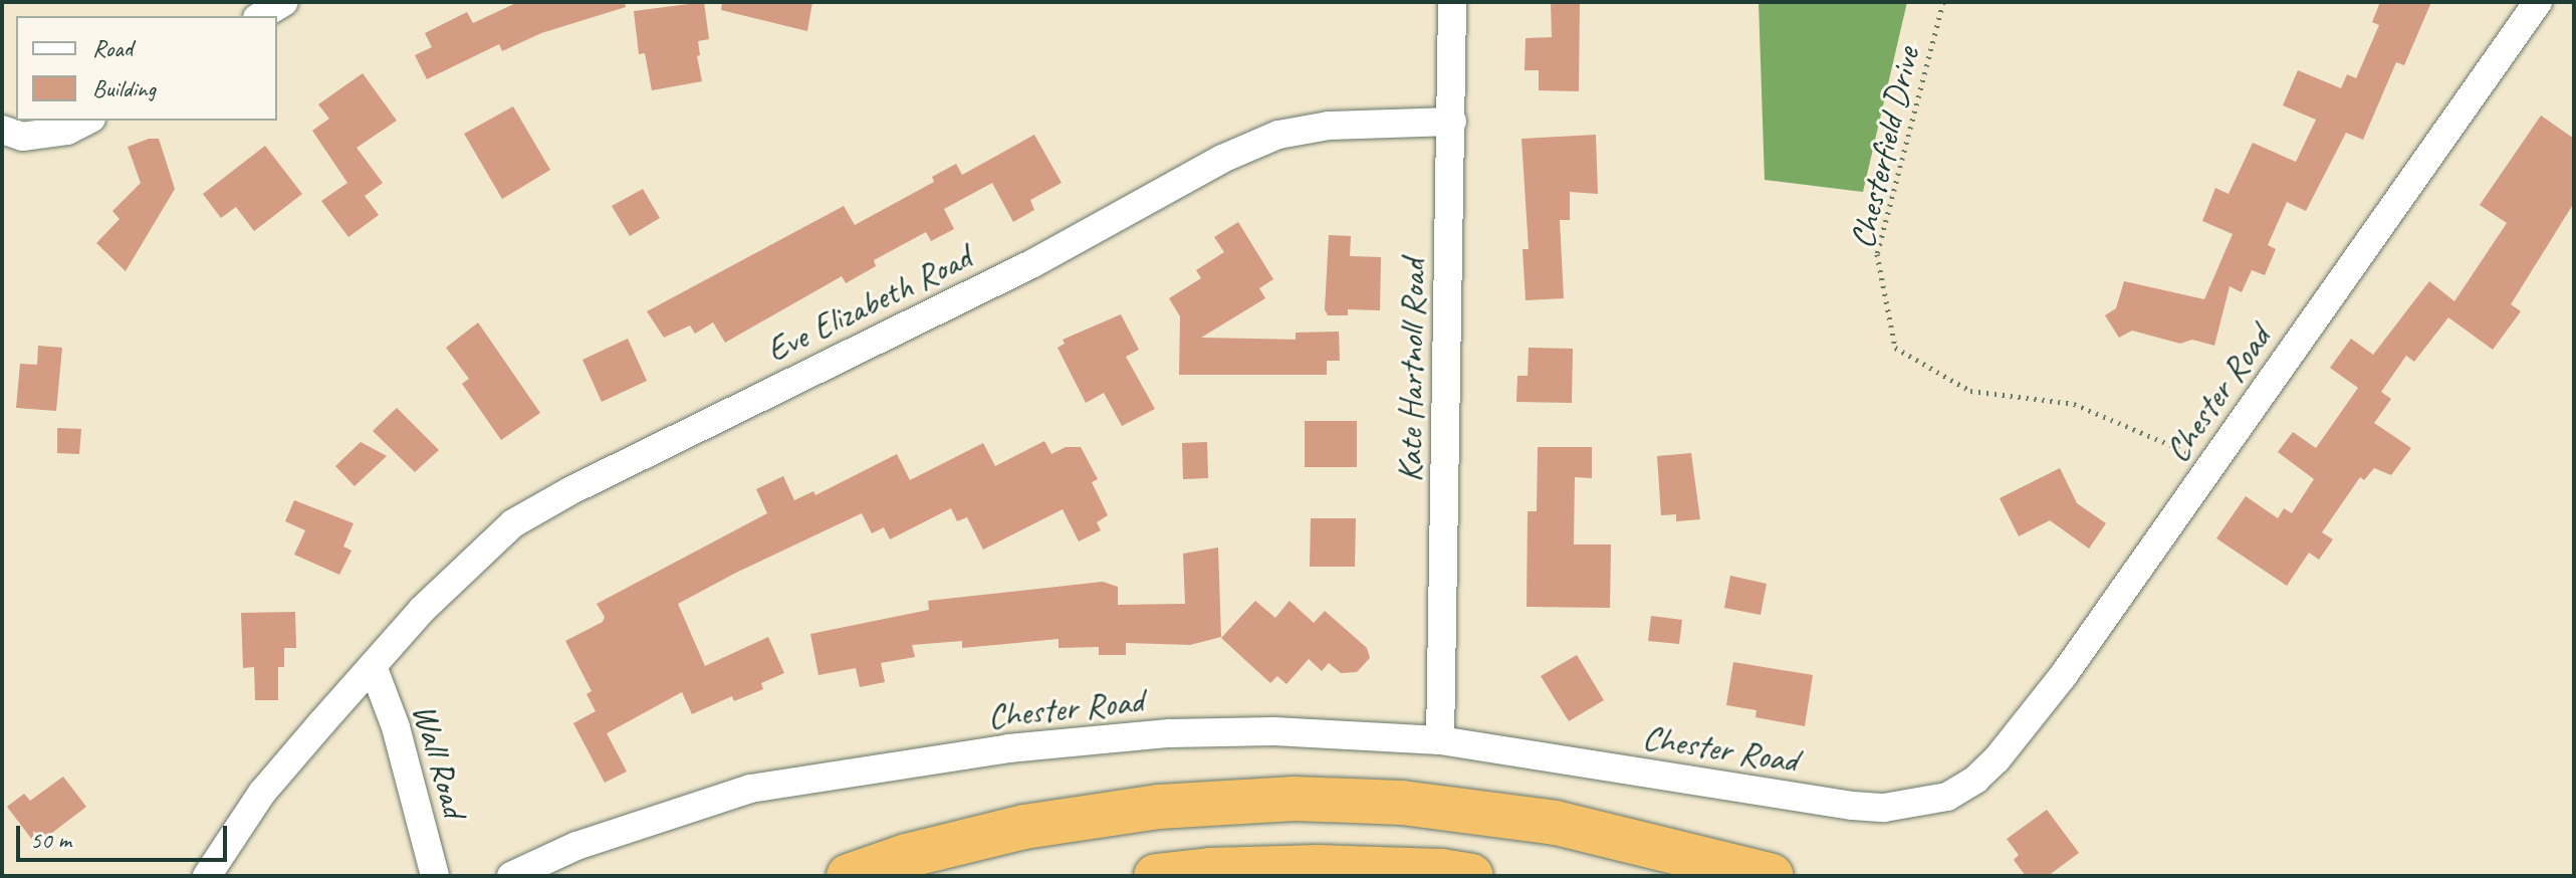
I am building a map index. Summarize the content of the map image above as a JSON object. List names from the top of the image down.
{
  "streets": {
    "street": [
      "Eve Elizabeth Road",
      "Kate Hartnoll Road",
      "Chester Road",
      "Wall Road"
    ],
    "path": ["Chesterfield Drive"]
  },
  "crossings": [
    ["Chesterfield Drive", "Chester Road"],
    ["Eve Elizabeth Road", "Kate Hartnoll Road"],
    ["Eve Elizabeth Road", "Wall Road"],
    ["Kate Hartnoll Road", "Chester Road"]
  ],
  "legend": ["Road", "Building"],
  "scale_bar": "50 m"
}
